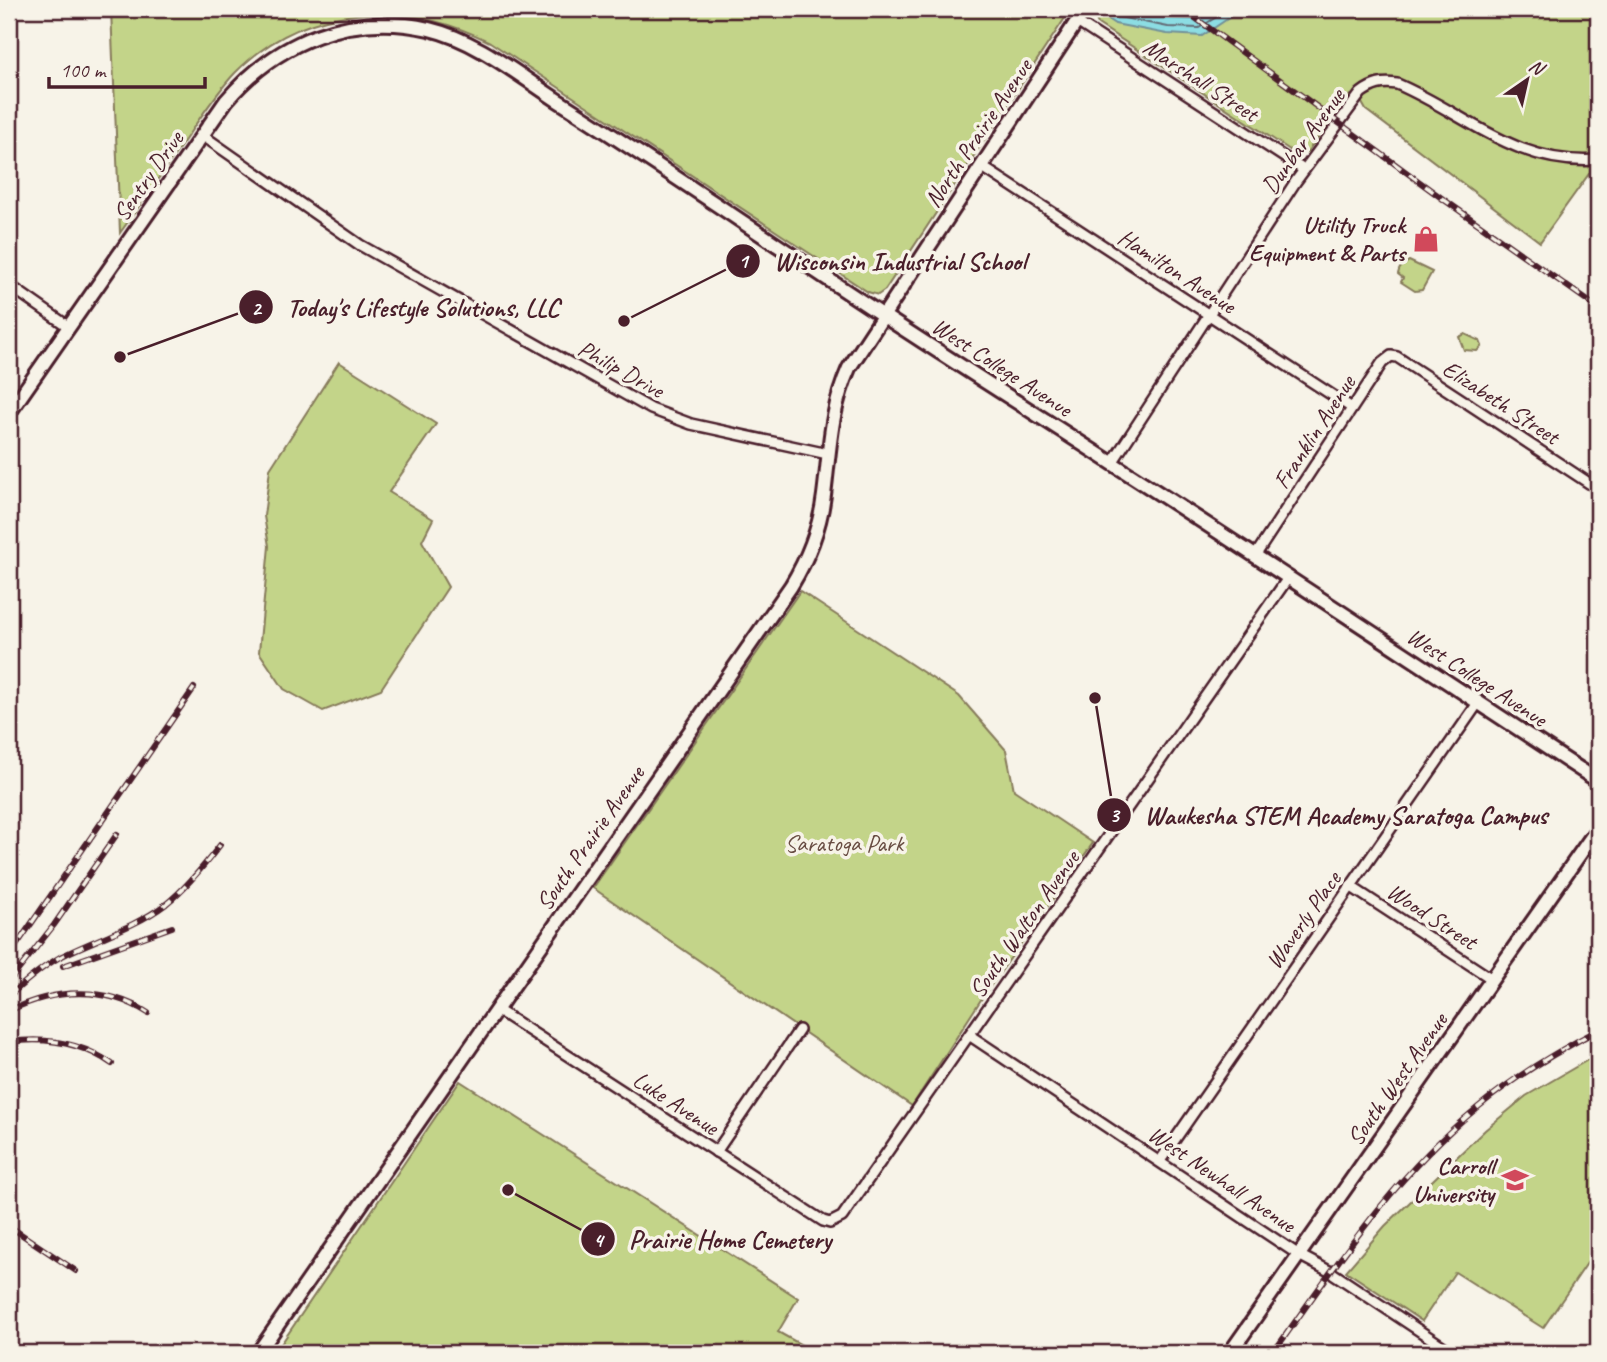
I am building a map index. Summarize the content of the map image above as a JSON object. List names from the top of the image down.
{
  "streets": {
    "street": [
      "Marshall Street",
      "North Prairie Avenue",
      "Dunbar Avenue",
      "Sentry Drive",
      "Hamilton Avenue",
      "West College Avenue",
      "Philip Drive",
      "Elizabeth Street",
      "Franklin Avenue",
      "South Prairie Avenue",
      "Wood Street",
      "Waverly Place",
      "South Walton Avenue",
      "South West Avenue",
      "Luke Avenue",
      "West Newhall Avenue"
    ]
  },
  "crossings": [
    ["Marshall Street", "North Prairie Avenue"],
    ["Marshall Street", "Dunbar Avenue"],
    ["North Prairie Avenue", "Hamilton Avenue"],
    ["North Prairie Avenue", "West College Avenue"],
    ["North Prairie Avenue", "South Prairie Avenue"],
    ["Dunbar Avenue", "Hamilton Avenue"],
    ["Dunbar Avenue", "West College Avenue"],
    ["Sentry Drive", "West College Avenue"],
    ["Sentry Drive", "Philip Drive"],
    ["Hamilton Avenue", "Franklin Avenue"],
    ["West College Avenue", "Franklin Avenue"],
    ["West College Avenue", "South Prairie Avenue"],
    ["West College Avenue", "Waverly Place"],
    ["West College Avenue", "South Walton Avenue"],
    ["Philip Drive", "South Prairie Avenue"],
    ["Elizabeth Street", "Franklin Avenue"],
    ["South Prairie Avenue", "Luke Avenue"],
    ["Wood Street", "Waverly Place"],
    ["Wood Street", "South West Avenue"],
    ["Waverly Place", "West Newhall Avenue"],
    ["South Walton Avenue", "Luke Avenue"],
    ["South Walton Avenue", "West Newhall Avenue"],
    ["South West Avenue", "West Newhall Avenue"]
  ],
  "parks": ["Saratoga Park"],
  "places": {
    "shop": ["Utility Truck Equipment & Parts"],
    "other": [
      "Wisconsin Industrial School",
      "Today's Lifestyle Solutions, LLC",
      "Waukesha STEM Academy Saratoga Campus",
      "Prairie Home Cemetery"
    ],
    "school or university": ["Carroll University"]
  },
  "scale_bar": "100 m",
  "north": "top right"
}
